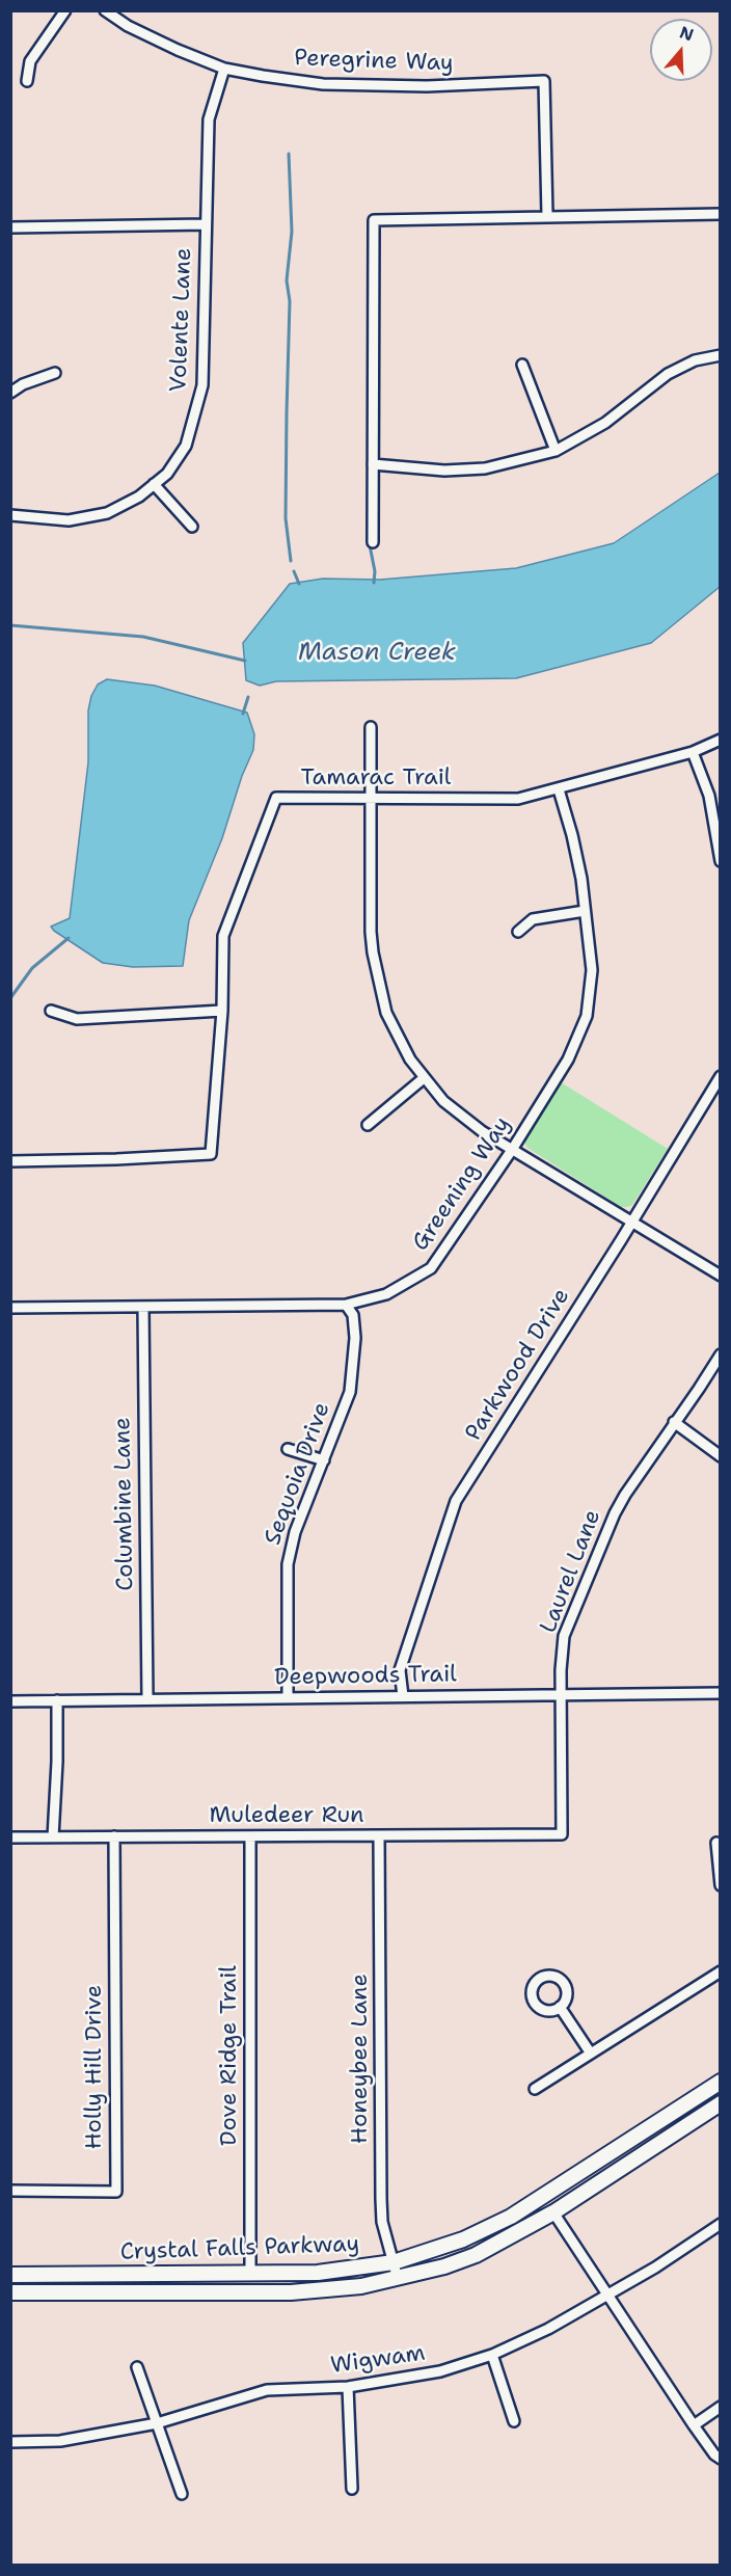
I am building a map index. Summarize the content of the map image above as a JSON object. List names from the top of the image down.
{
  "streets": {
    "main road": ["Crystal Falls Parkway"],
    "street": [
      "Peregrine Way",
      "Volente Lane",
      "Tamarac Trail",
      "Greening Way",
      "Parkwood Drive",
      "Sequoia Drive",
      "Columbine Lane",
      "Laurel Lane",
      "Deepwoods Trail",
      "Muledeer Run",
      "Dove Ridge Trail",
      "Honeybee Lane",
      "Holly Hill Drive",
      "Wigwam"
    ]
  },
  "crossings": [
    ["Peregrine Way", "Volente Lane"],
    ["Tamarac Trail", "Greening Way"],
    ["Greening Way", "Sequoia Drive"],
    ["Greening Way", "Columbine Lane"],
    ["Parkwood Drive", "Deepwoods Trail"],
    ["Sequoia Drive", "Deepwoods Trail"],
    ["Columbine Lane", "Deepwoods Trail"],
    ["Laurel Lane", "Deepwoods Trail"],
    ["Laurel Lane", "Muledeer Run"],
    ["Muledeer Run", "Dove Ridge Trail"],
    ["Muledeer Run", "Honeybee Lane"],
    ["Muledeer Run", "Holly Hill Drive"],
    ["Dove Ridge Trail", "Crystal Falls Parkway"],
    ["Honeybee Lane", "Crystal Falls Parkway"]
  ],
  "water": ["Mason Creek"],
  "north": "top"
}
